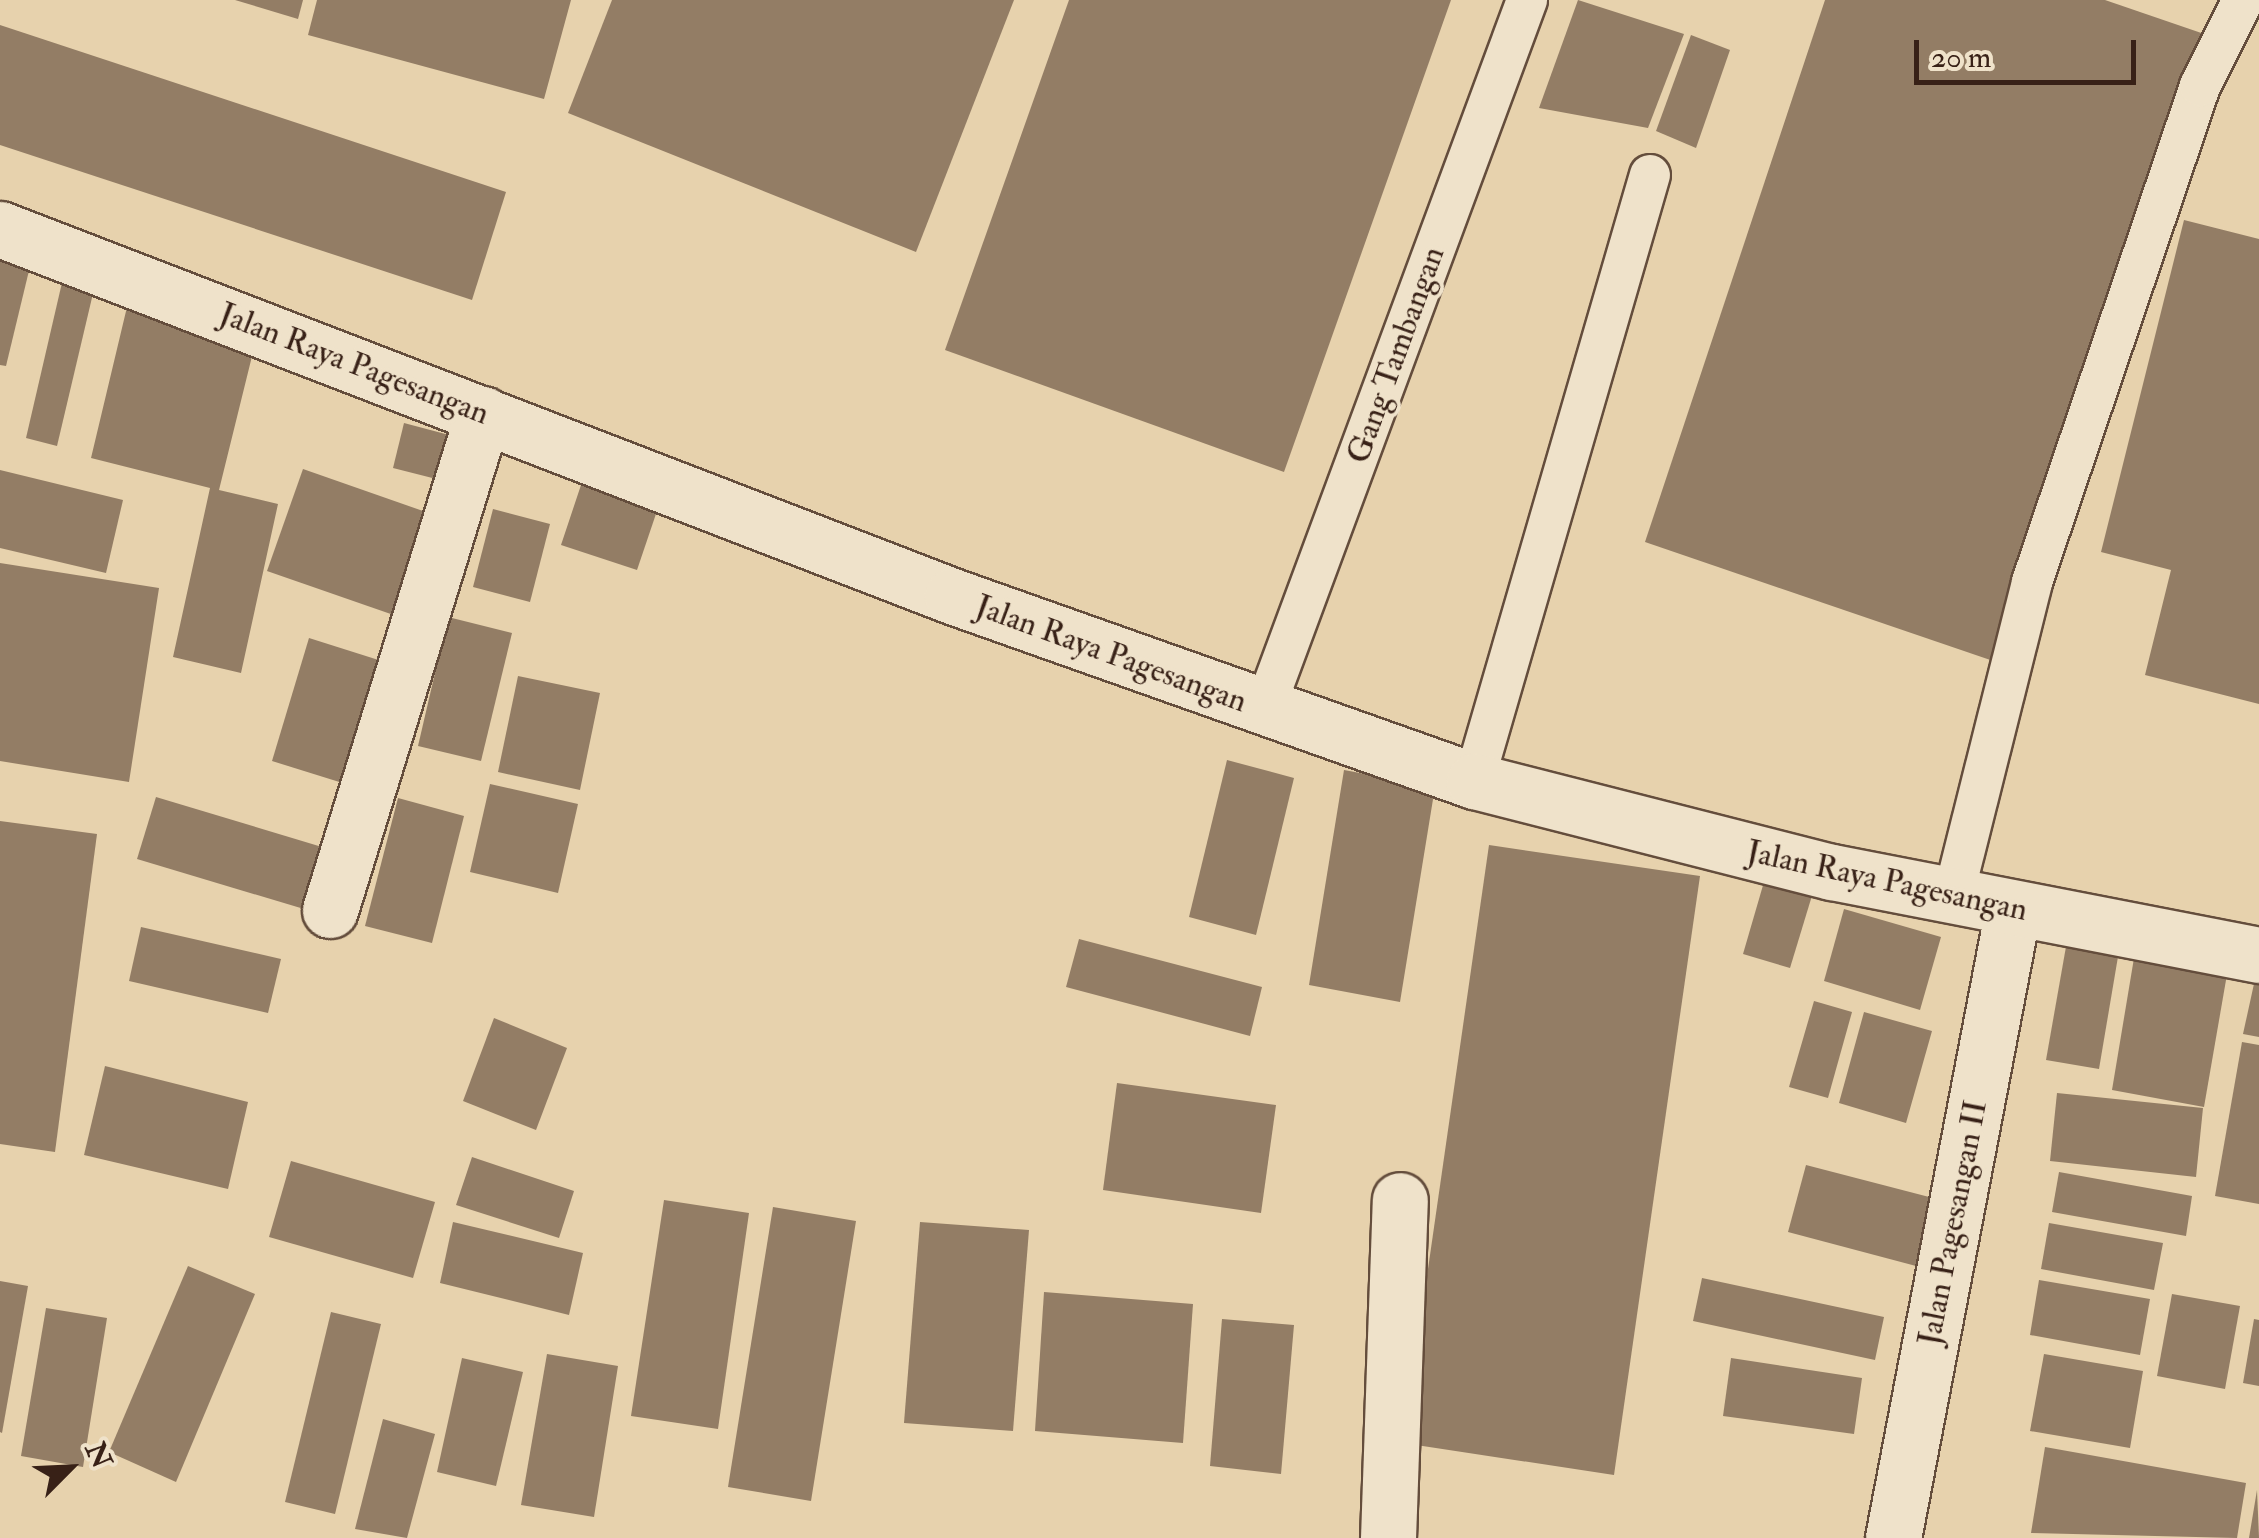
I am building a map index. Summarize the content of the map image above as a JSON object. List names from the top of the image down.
{
  "streets": {
    "main road": ["Jalan Raya Pagesangan", "Jalan Pagesangan II"],
    "lane": ["Gang Tambangan"]
  },
  "crossings": [
    ["Gang Tambangan", "Jalan Raya Pagesangan"],
    ["Jalan Raya Pagesangan", "Jalan Pagesangan II"]
  ],
  "scale_bar": "20 m",
  "north": "top right"
}
